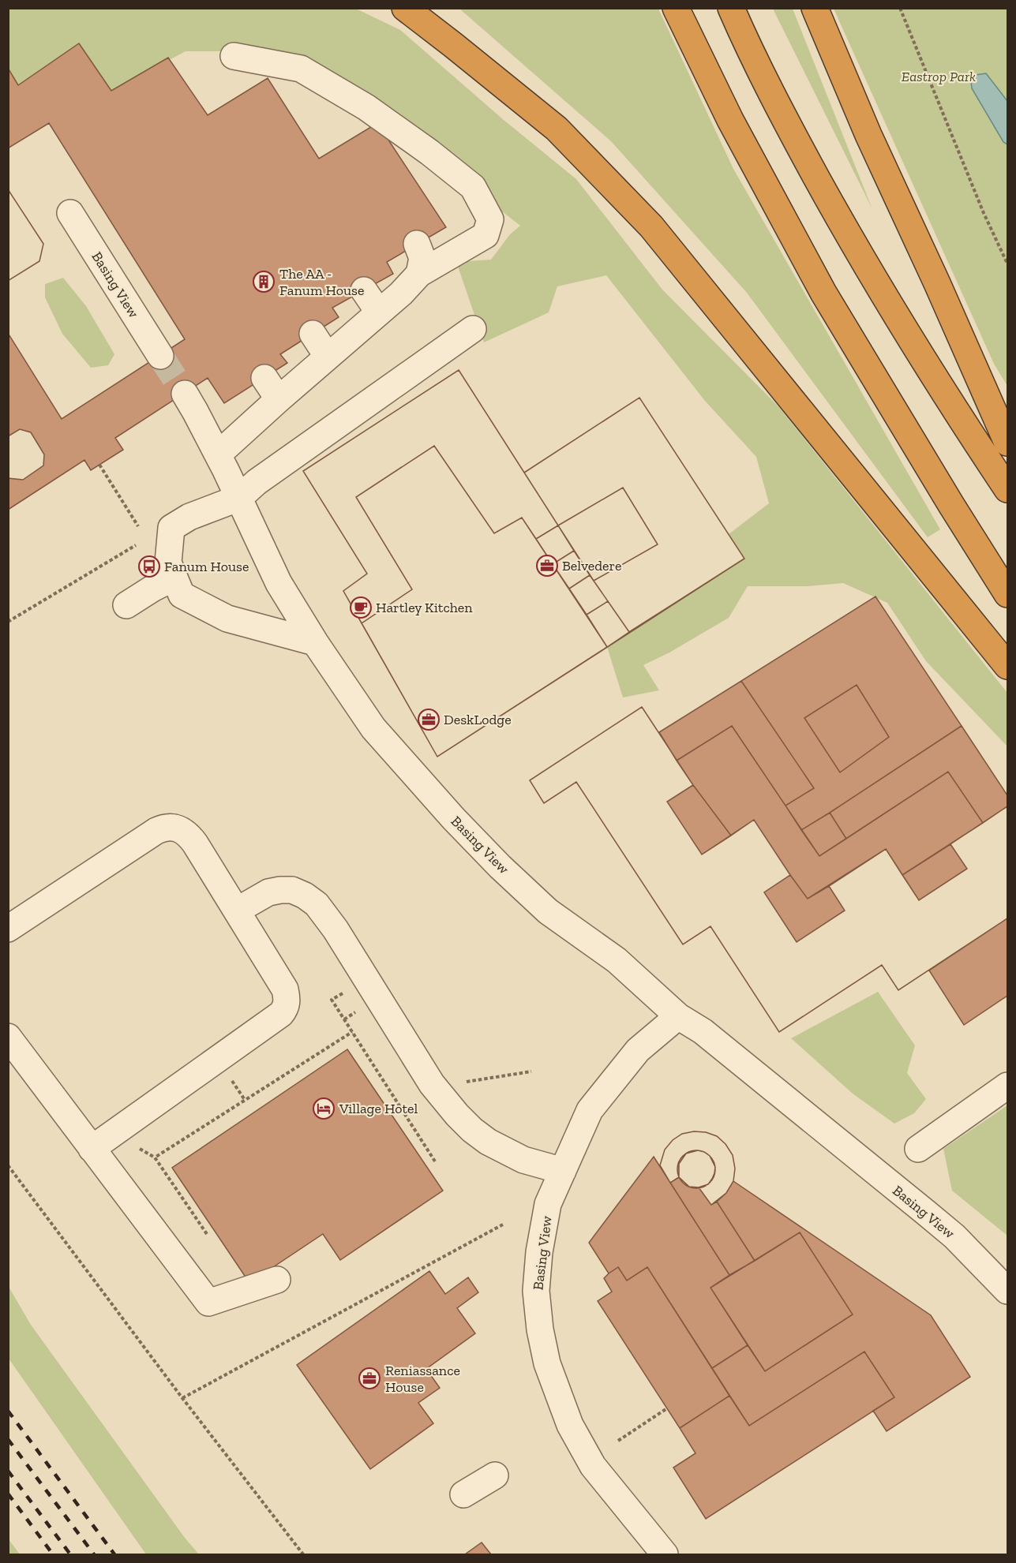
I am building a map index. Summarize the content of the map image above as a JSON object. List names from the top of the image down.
{
  "streets": {
    "street": ["Basing View"]
  },
  "parks": ["Eastrop Park"],
  "places": {
    "building": ["The AA - Fanum House"],
    "office": ["Belvedere", "DeskLodge", "Reniassance House"],
    "bus stop": ["Fanum House"],
    "cafe": ["Hartley Kitchen"],
    "hotel": ["Village Hotel"]
  }
}
